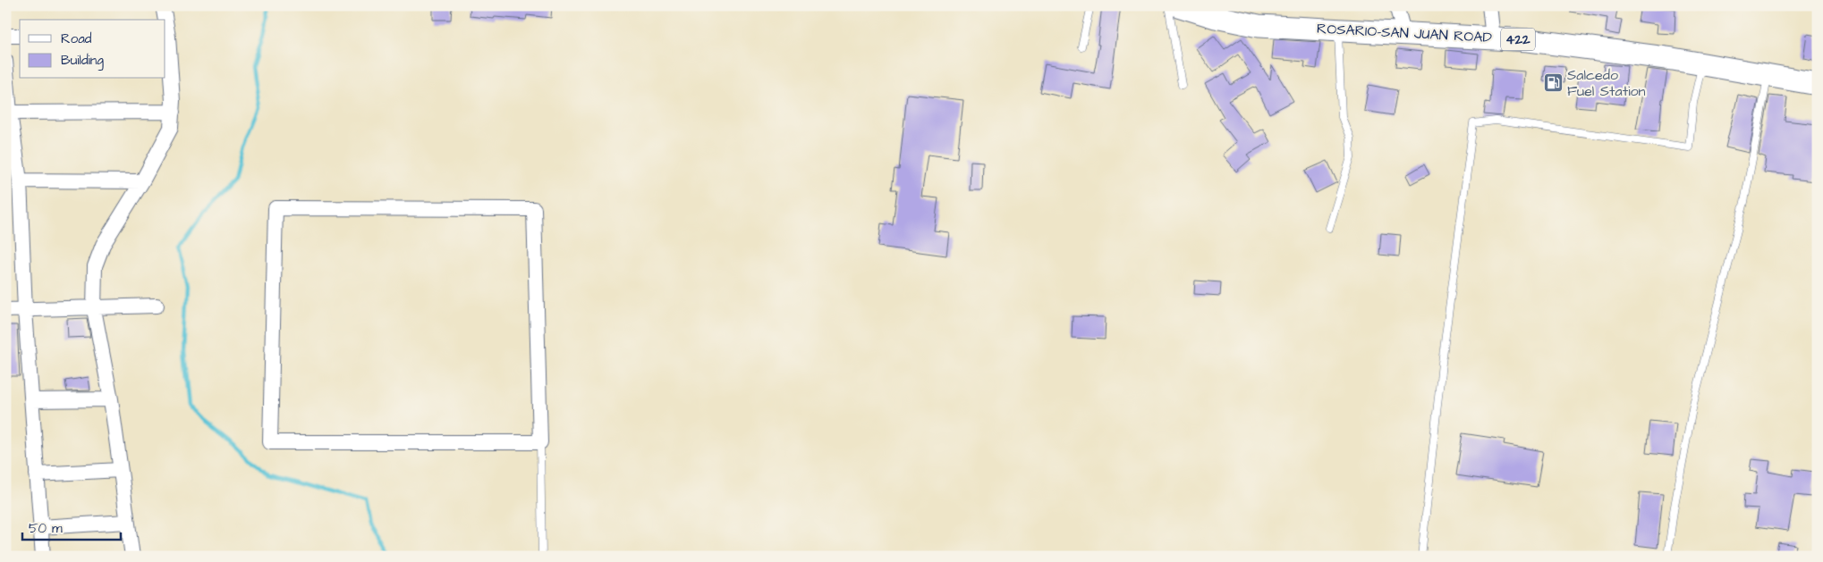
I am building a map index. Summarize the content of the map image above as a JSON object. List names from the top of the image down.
{
  "streets": {
    "main road": ["ROSARIO-SAN JUAN ROAD", "422"]
  },
  "places": {
    "fuel station": ["Salcedo Fuel Station"]
  },
  "legend": ["Road", "Building"],
  "scale_bar": "50 m"
}
